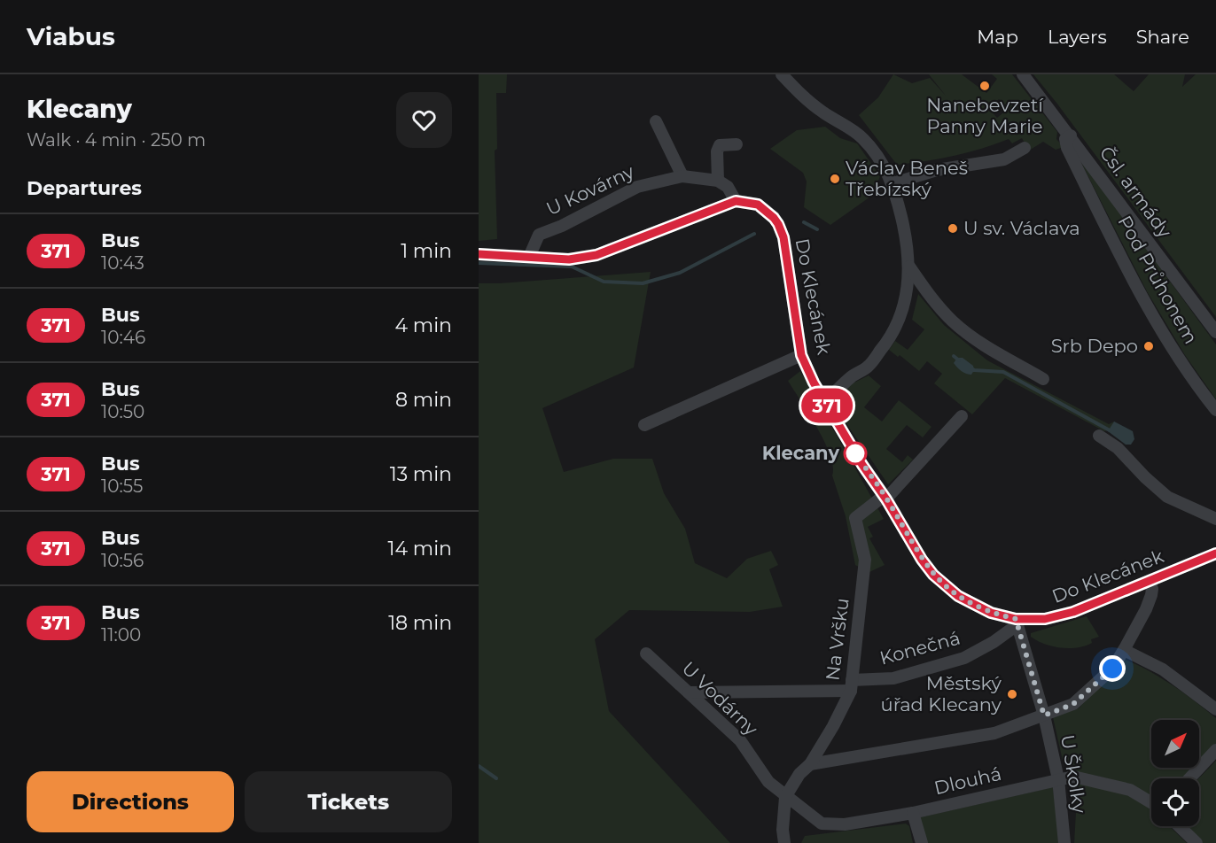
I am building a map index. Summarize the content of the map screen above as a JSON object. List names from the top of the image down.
{
  "streets": {
    "street": [
      "U Kovárny",
      "Čsl. armády",
      "Pod Průhonem",
      "Do Klecánek",
      "Na Vršku",
      "Konečná",
      "U Vodárny",
      "U Školky",
      "Dlouhá"
    ]
  },
  "crossings": [
    ["Čsl. armády", "Pod Průhonem"],
    ["Do Klecánek", "Na Vršku"],
    ["Do Klecánek", "Konečná"],
    ["Do Klecánek", "U Školky"],
    ["Na Vršku", "Konečná"],
    ["Na Vršku", "U Vodárny"],
    ["Na Vršku", "Dlouhá"],
    ["Konečná", "U Vodárny"],
    ["Konečná", "U Školky"],
    ["U Vodárny", "Dlouhá"],
    ["U Školky", "Dlouhá"]
  ],
  "places": [
    "Nanebevzetí Panny Marie",
    "Václav Beneš Třebízský",
    "U sv. Václava",
    "Srb Depo",
    "Klecany",
    "Městský úřad Klecany"
  ],
  "lines": ["bus line 371"],
  "north": "top right",
  "page": {
    "header": "Viabus",
    "nav": ["Map", "Layers", "Share"],
    "heading": [
      ["Klecany", "Walk · 4 min · 250 m"],
      "Departures"
    ],
    "on_map": "371",
    "list": [
      {
        "mark": "371",
        "name": "Bus",
        "note": "10:43",
        "value": "1 min"
      },
      {
        "mark": "371",
        "name": "Bus",
        "note": "10:46",
        "value": "4 min"
      },
      {
        "mark": "371",
        "name": "Bus",
        "note": "10:50",
        "value": "8 min"
      },
      {
        "mark": "371",
        "name": "Bus",
        "note": "10:55",
        "value": "13 min"
      },
      {
        "mark": "371",
        "name": "Bus",
        "note": "10:56",
        "value": "14 min"
      },
      {
        "mark": "371",
        "name": "Bus",
        "note": "11:00",
        "value": "18 min"
      }
    ],
    "buttons": ["Directions", "Tickets"]
  }
}
